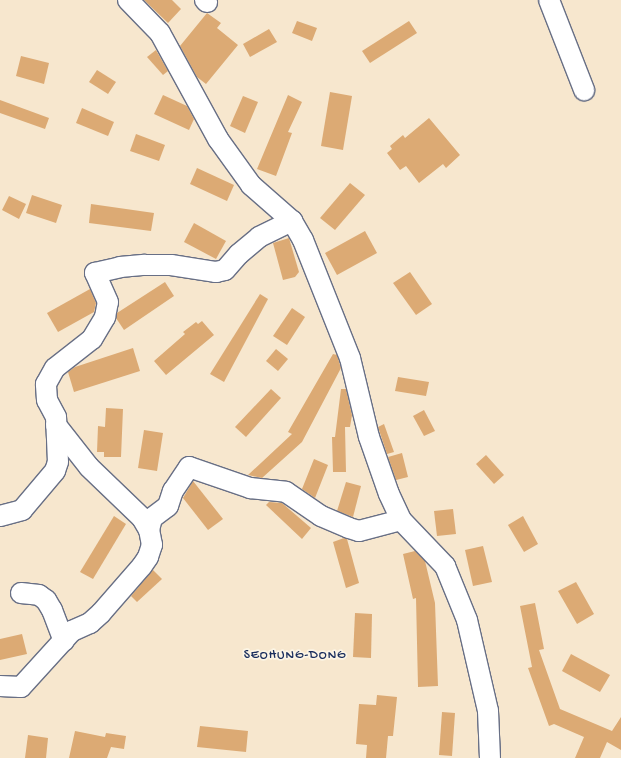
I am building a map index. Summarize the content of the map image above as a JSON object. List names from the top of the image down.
{
  "districts": ["SEOHUNG-DONG"]
}
